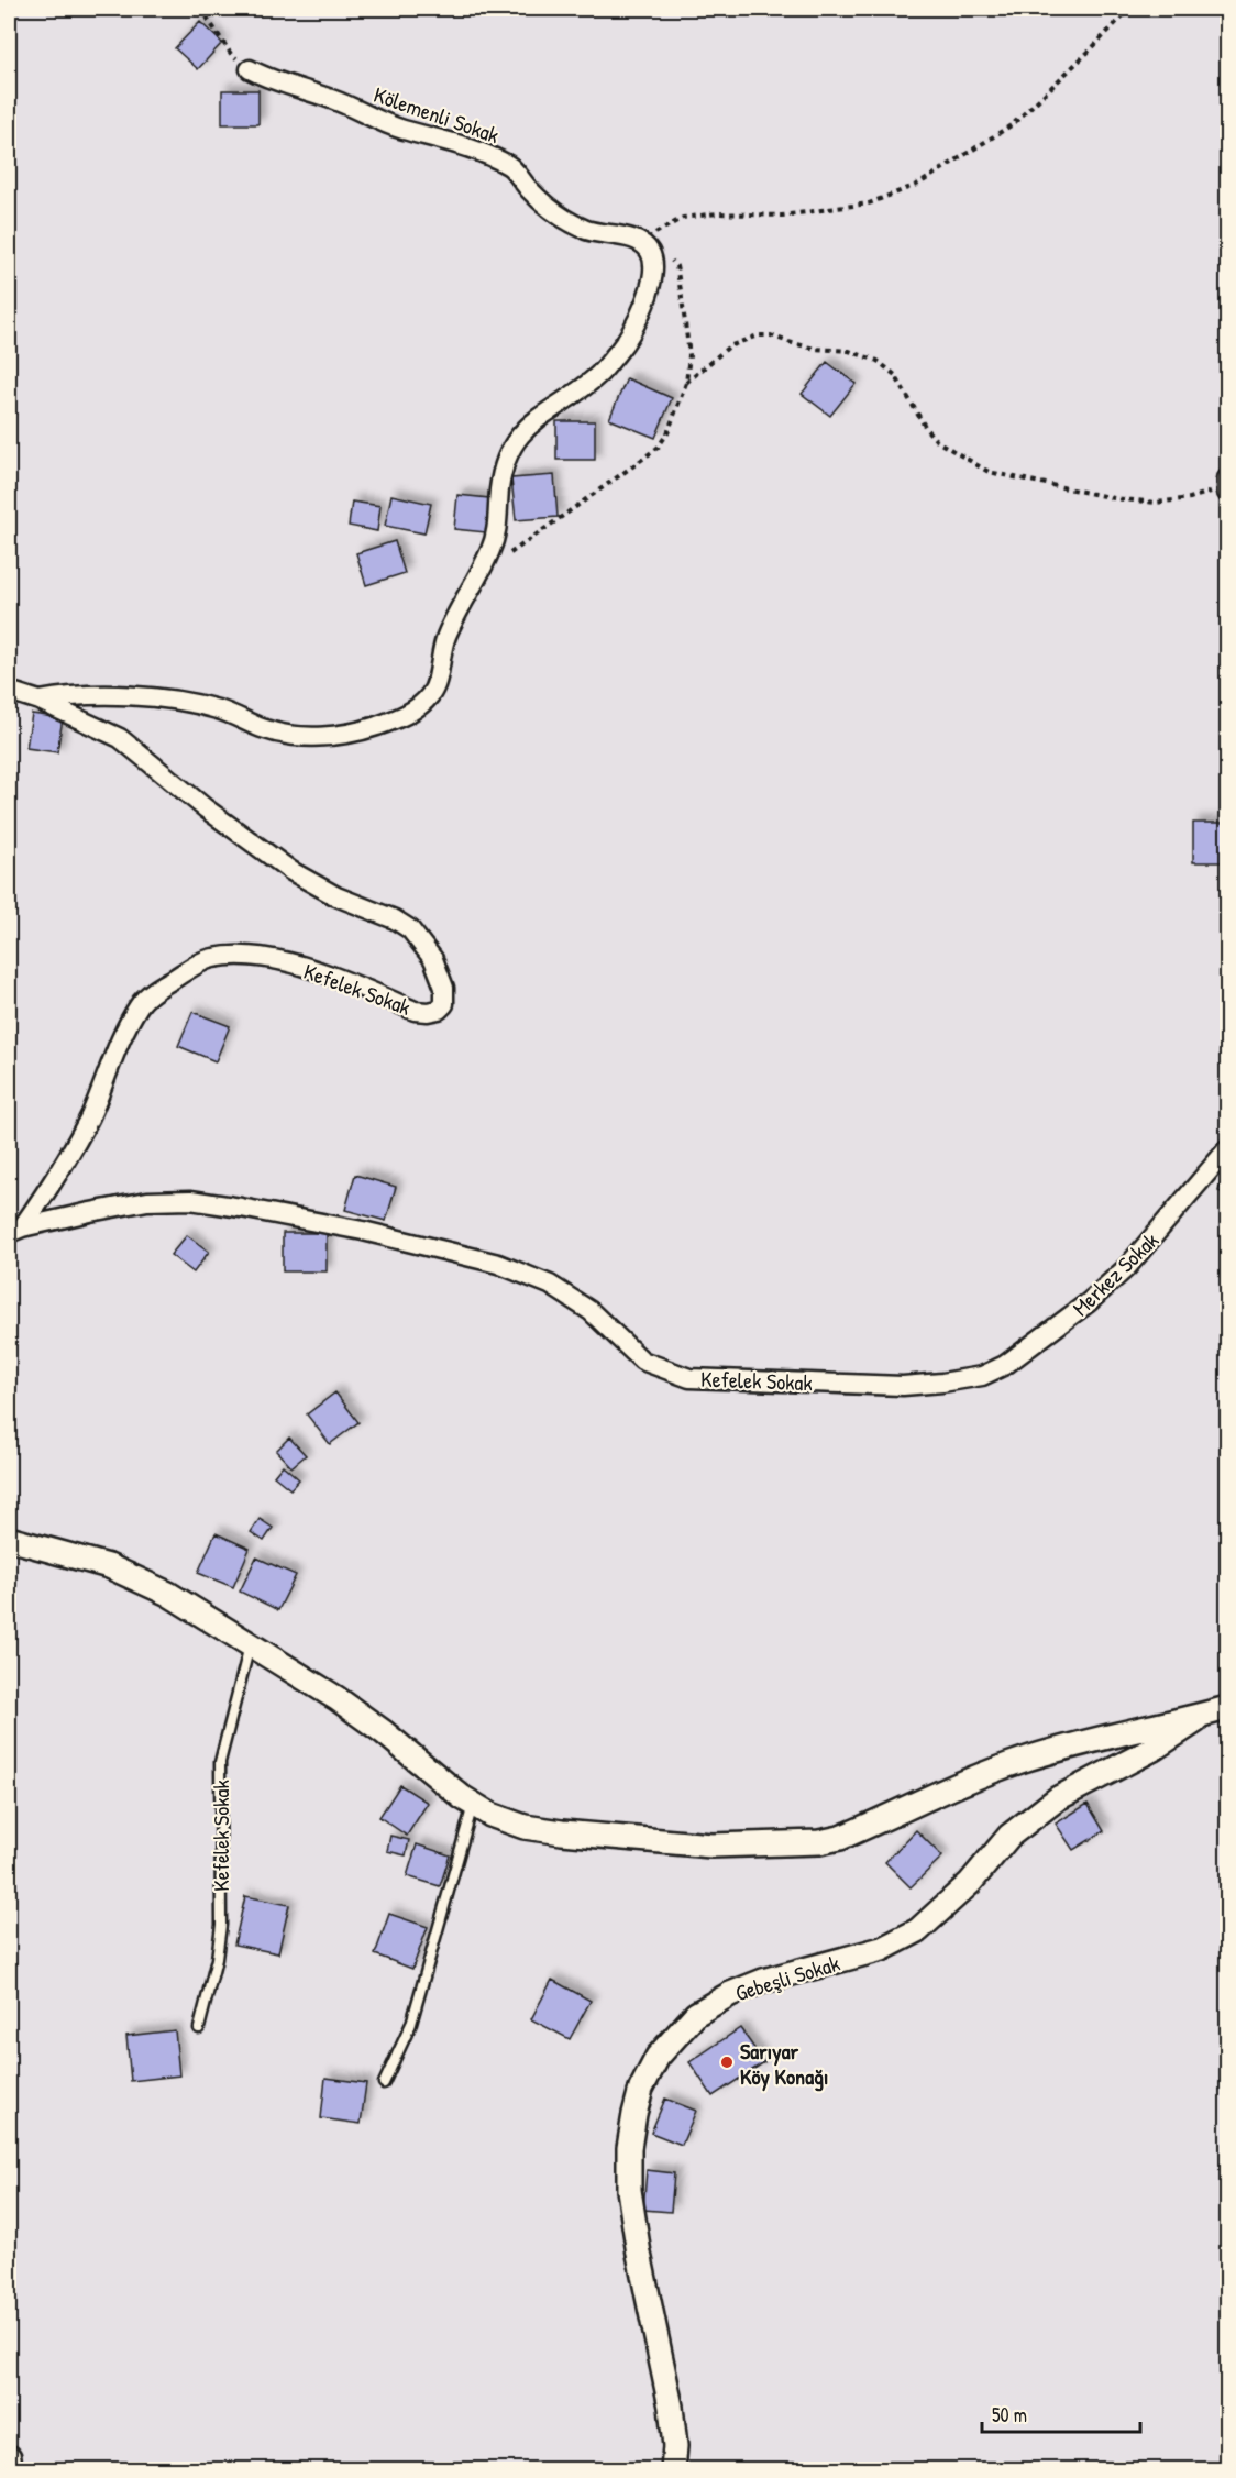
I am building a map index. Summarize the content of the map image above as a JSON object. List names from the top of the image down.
{
  "streets": {
    "street": [
      "Kölemenli Sokak",
      "Kefelek Sokak",
      "Merkez Sokak",
      "Gebeşli Sokak"
    ]
  },
  "crossings": [
    ["Kefelek Sokak", "Merkez Sokak"]
  ],
  "places": ["Sarıyar Köy Konağı"],
  "scale_bar": "50 m"
}
